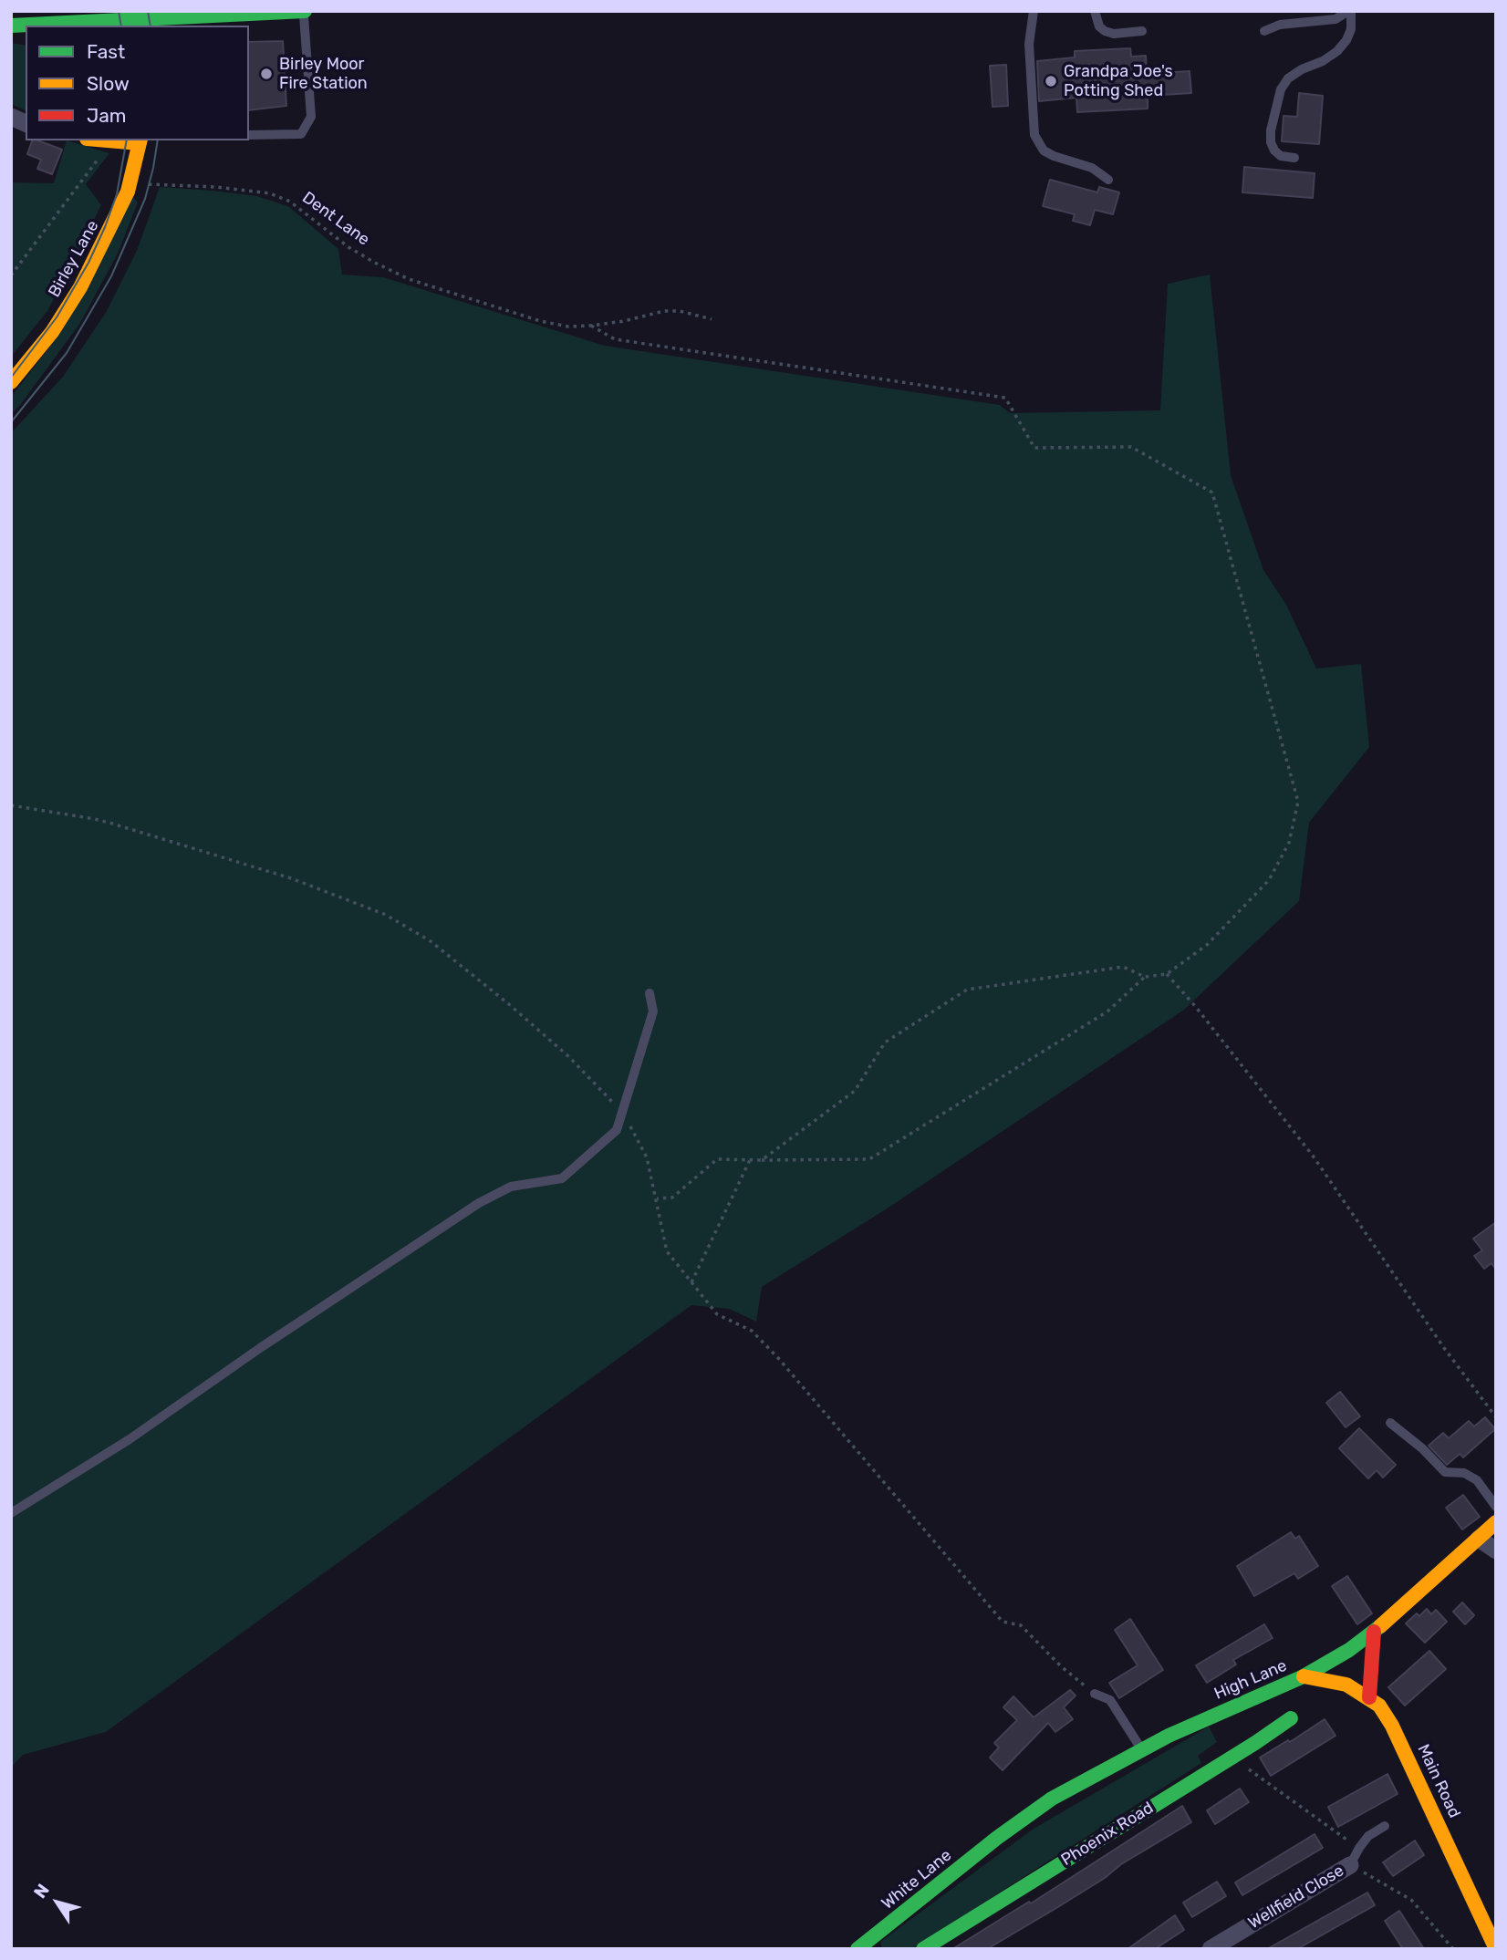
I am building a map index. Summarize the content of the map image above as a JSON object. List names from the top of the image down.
{
  "streets": {
    "street": [
      "Birley Lane",
      "High Lane",
      "Main Road",
      "Phoenix Road",
      "White Lane",
      "Wellfield Close"
    ],
    "path": ["Dent Lane"]
  },
  "crossings": [
    ["Dent Lane", "Birley Lane"],
    ["High Lane", "Main Road"],
    ["High Lane", "White Lane"]
  ],
  "places": ["Birley Moor Fire Station", "Grandpa Joe's Potting Shed"],
  "legend": ["Fast", "Slow", "Jam"],
  "north": "top left"
}
